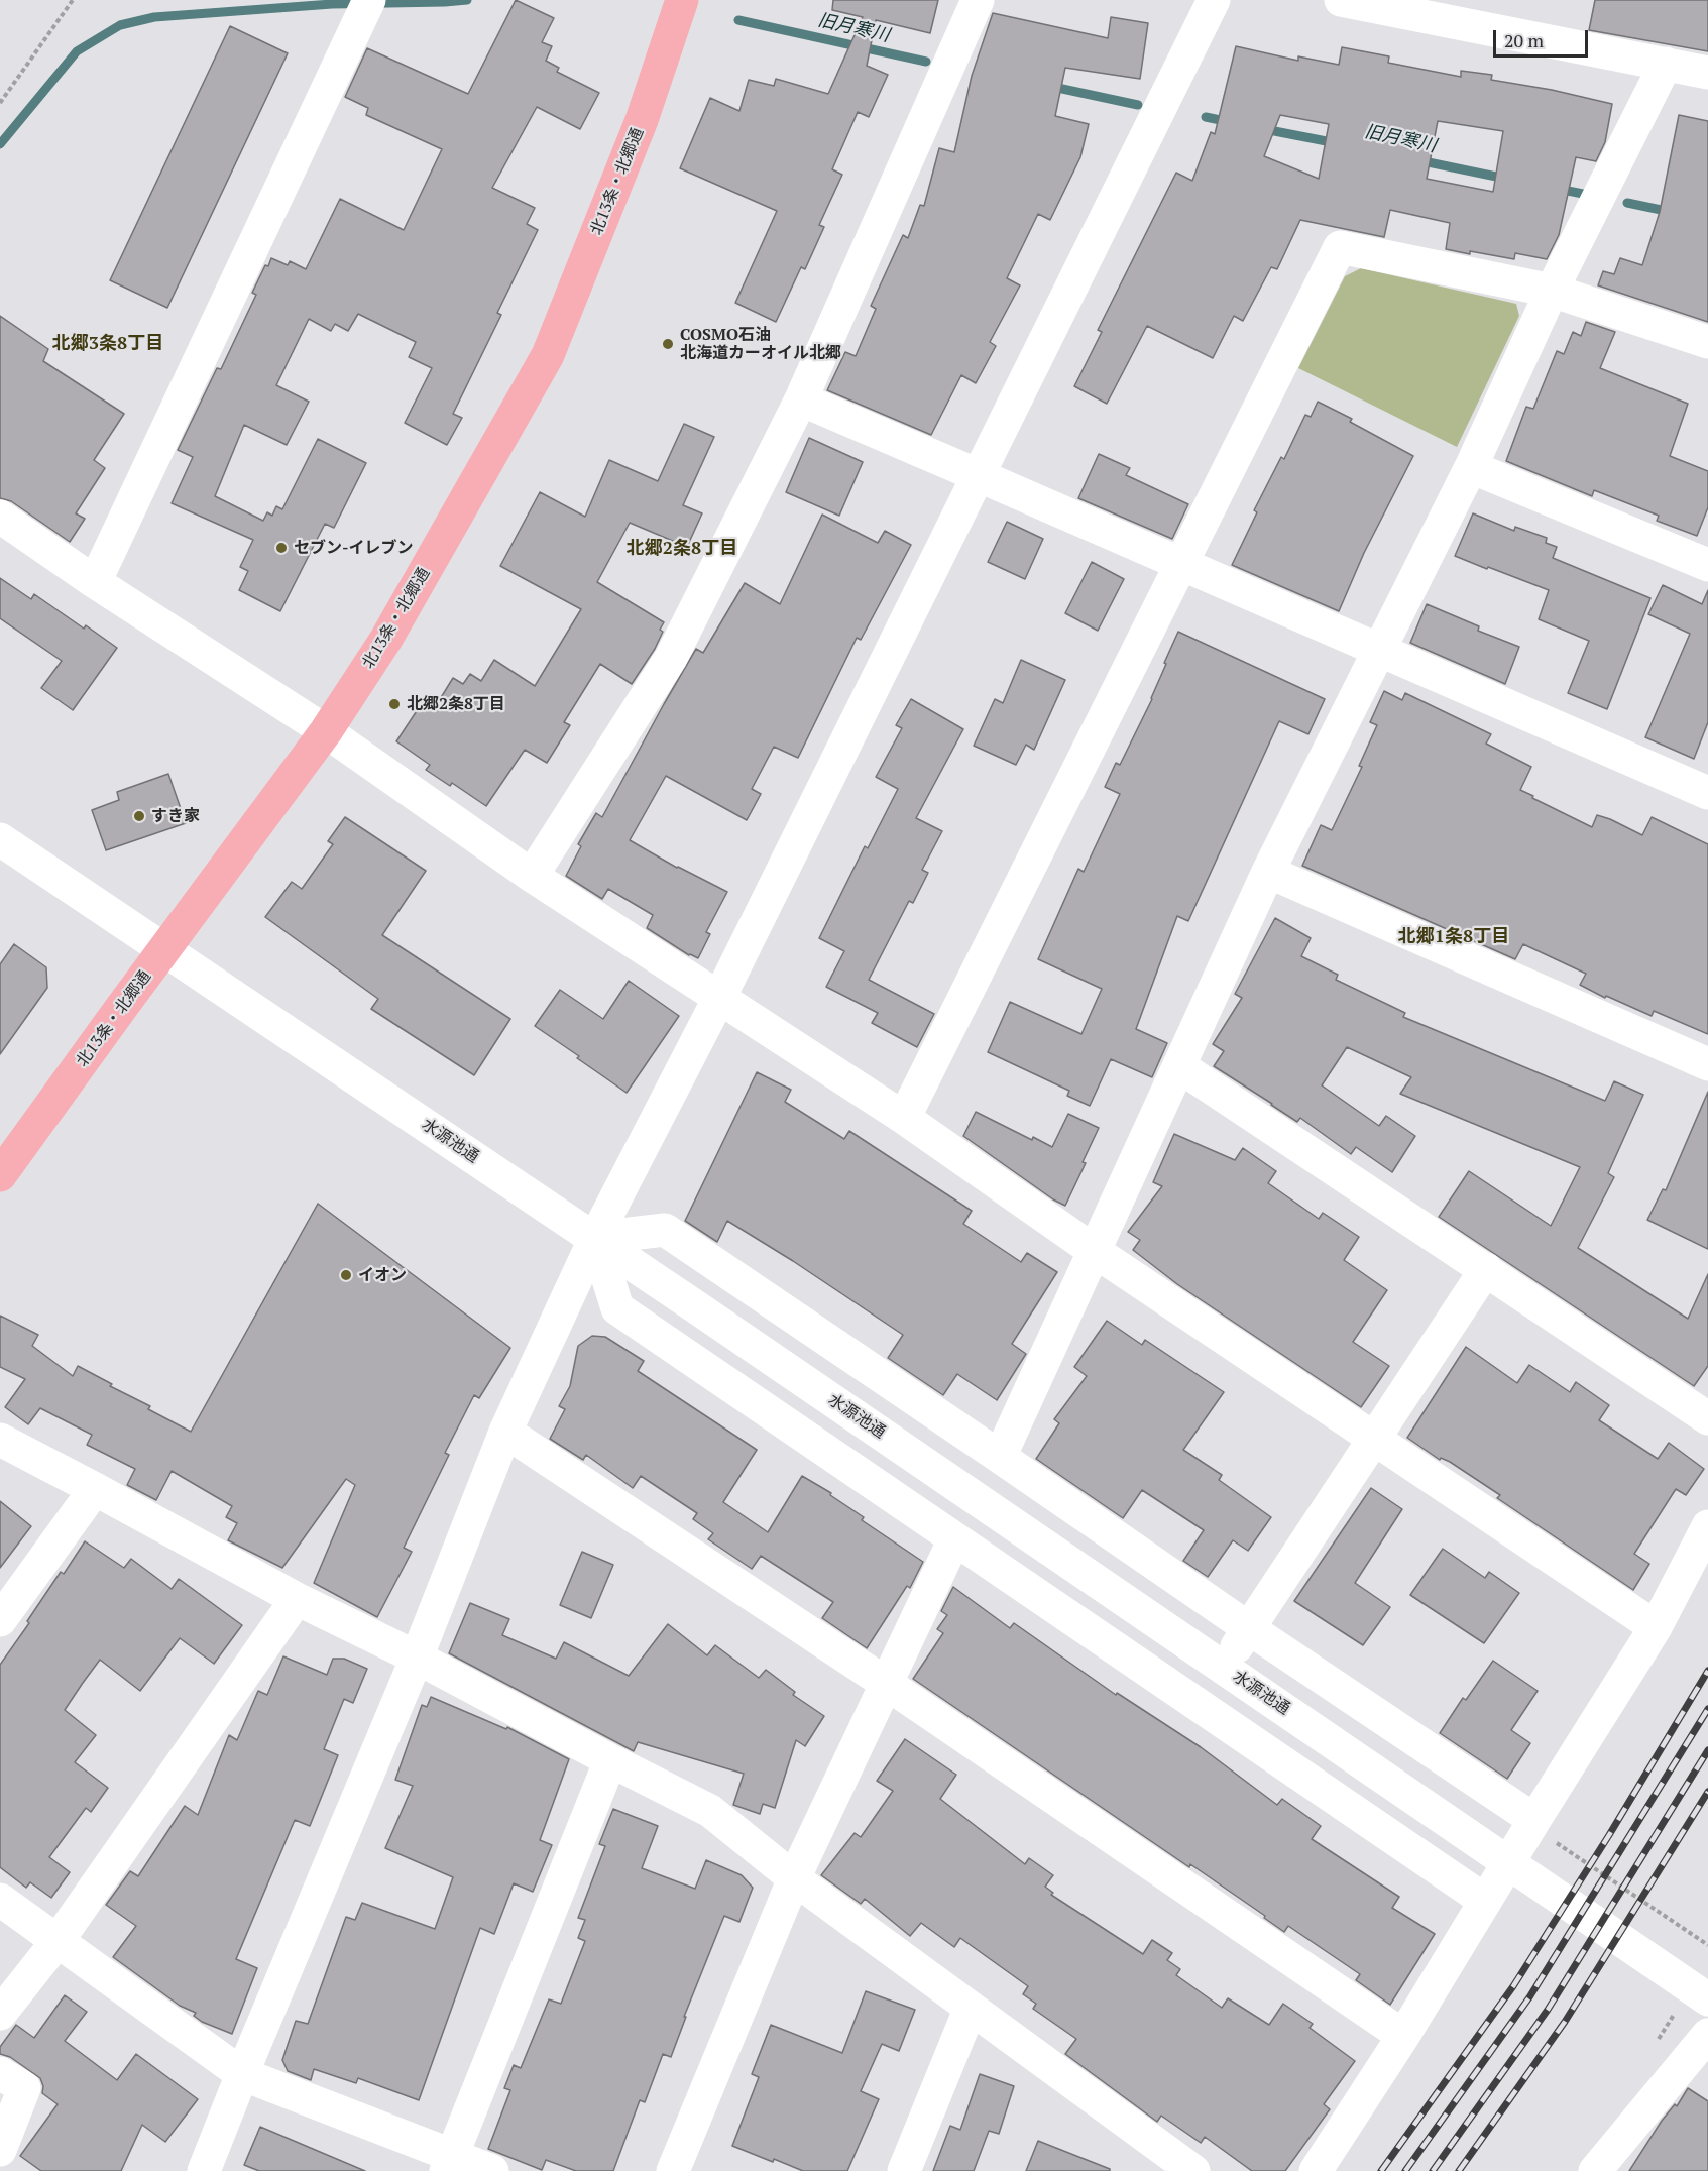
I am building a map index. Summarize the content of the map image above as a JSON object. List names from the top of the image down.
{
  "streets": {
    "main road": ["北13条・北郷通"],
    "street": ["水源池通"]
  },
  "crossings": [
    ["北13条・北郷通", "水源池通"]
  ],
  "districts": ["北郷3条8丁目", "北郷2条8丁目", "北郷1条8丁目"],
  "water": ["旧月寒川"],
  "places": [
    "COSMO石油 北海道カーオイル北郷",
    "セブン-イレブン",
    "北郷2条8丁目",
    "すき家",
    "イオン"
  ],
  "scale_bar": "20 m"
}
